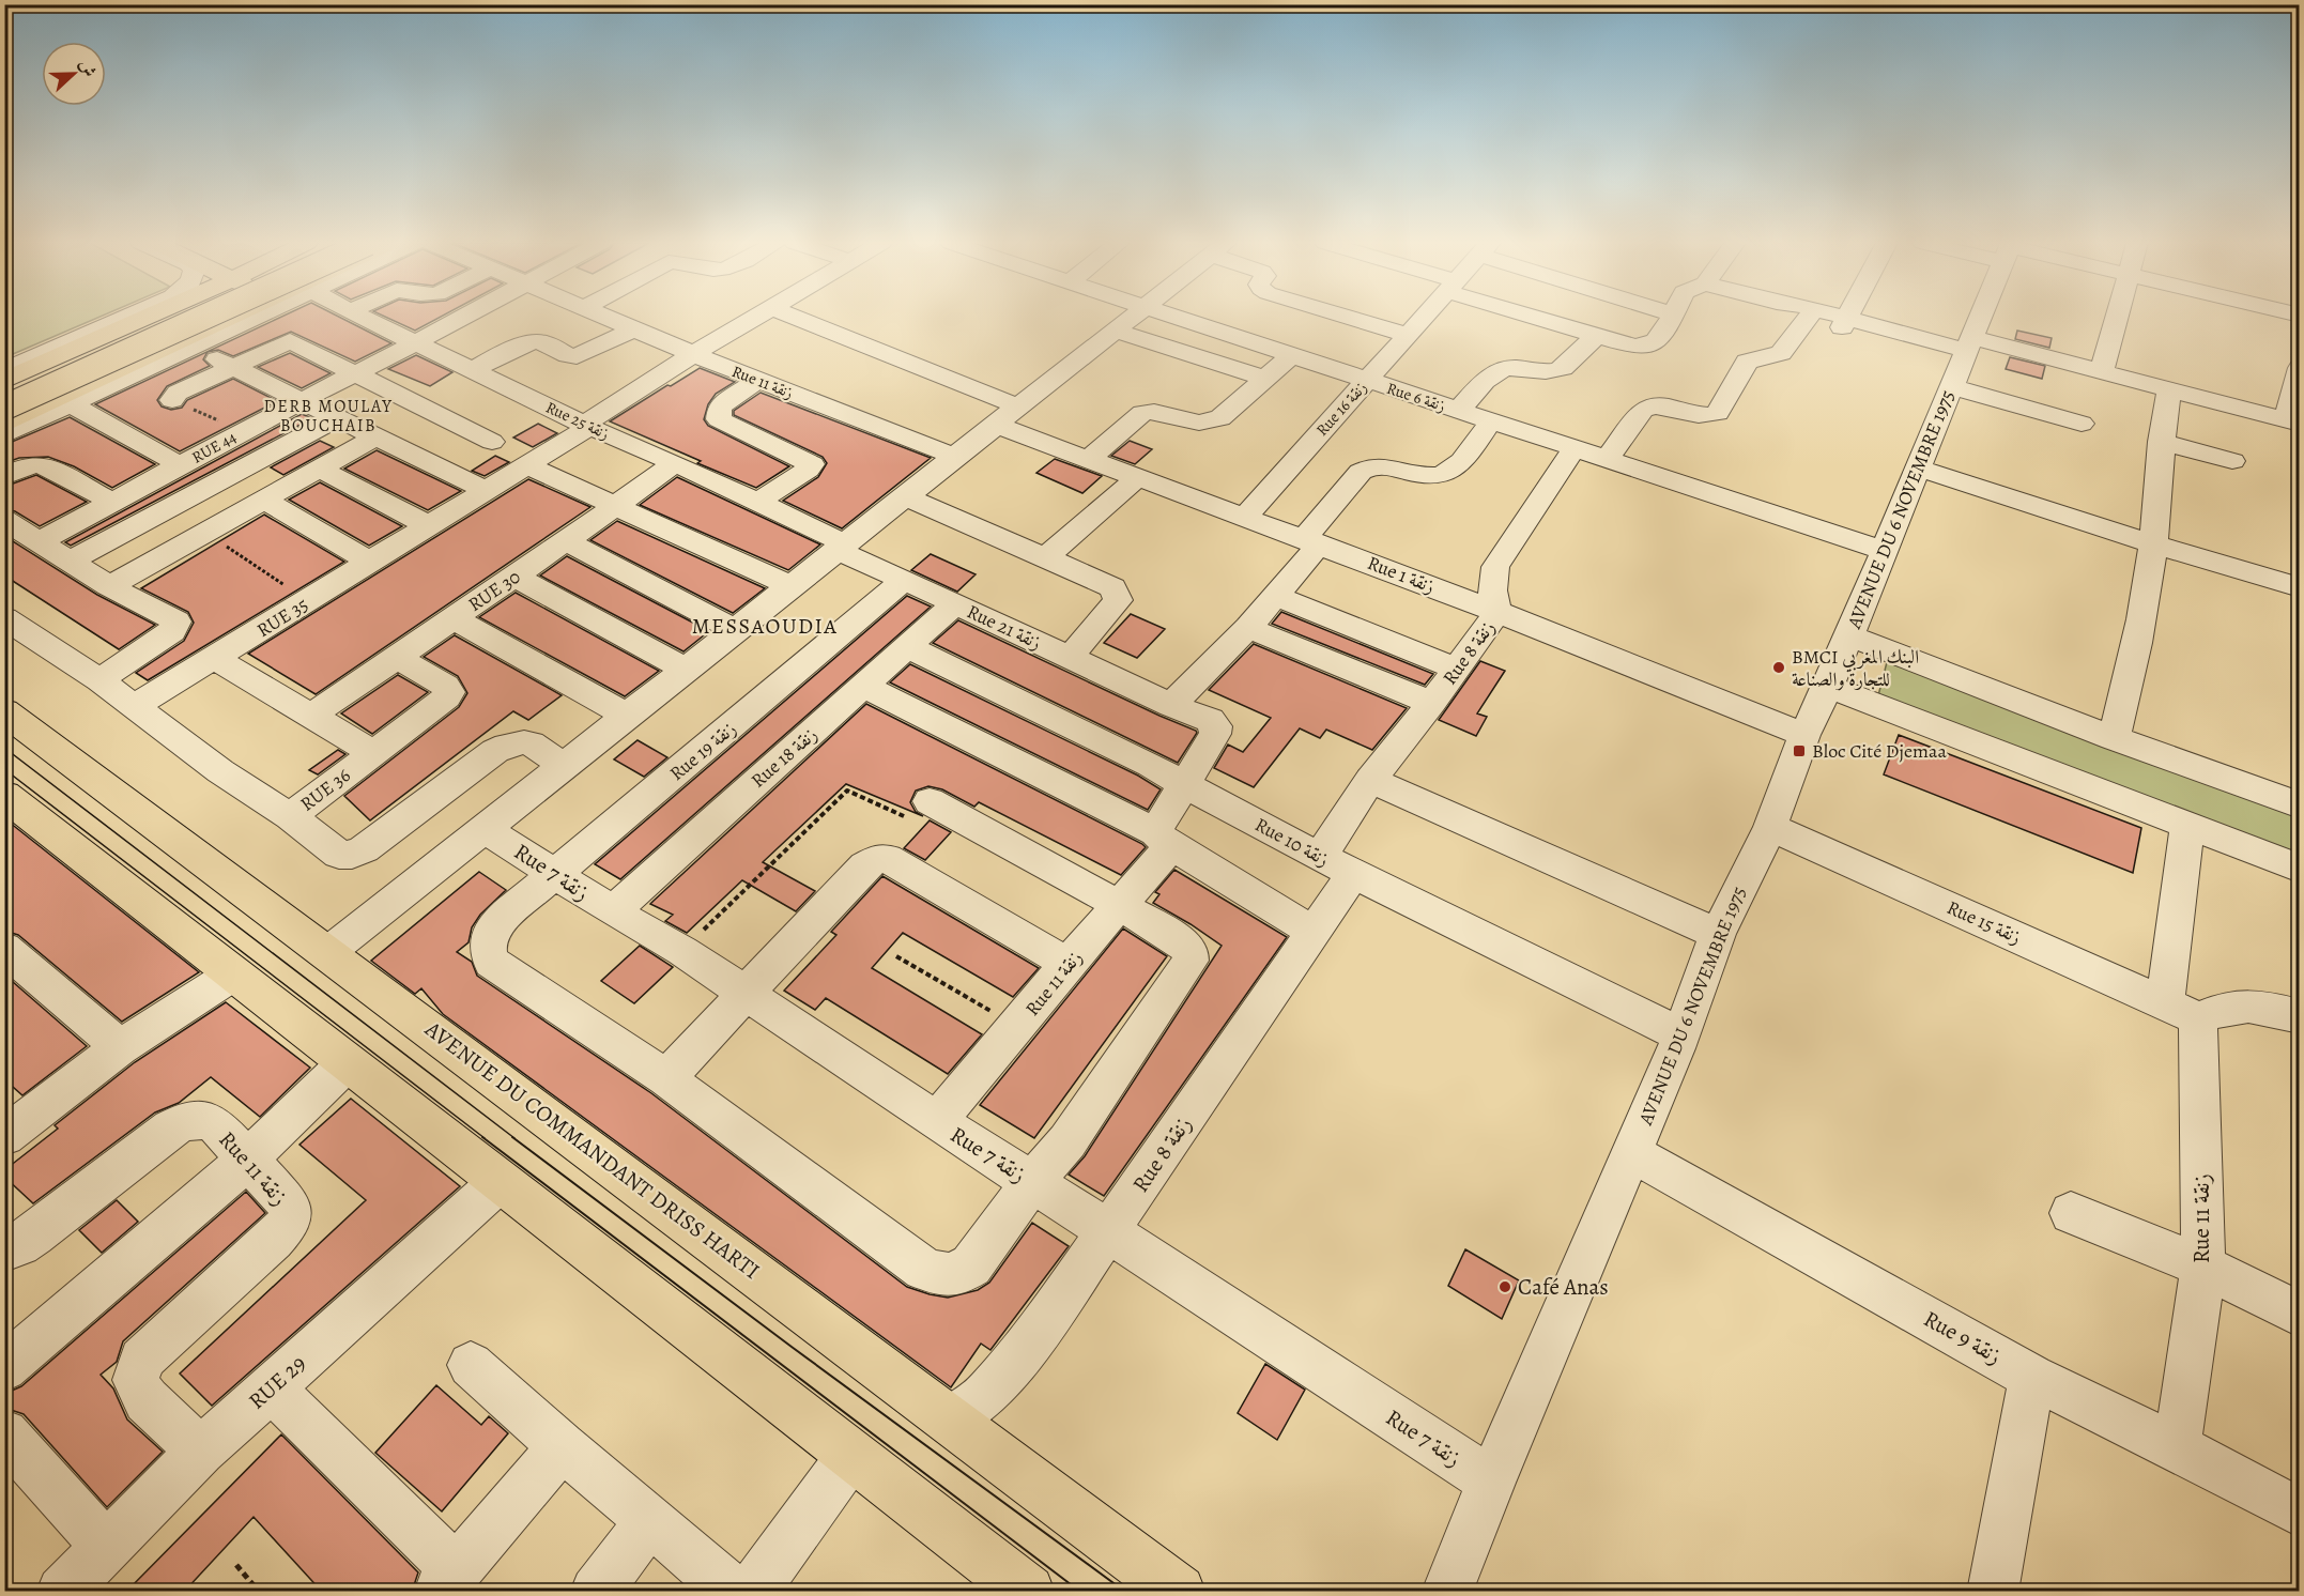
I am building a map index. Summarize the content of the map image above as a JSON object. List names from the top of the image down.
{
  "streets": {
    "main road": ["AVENUE DU COMMANDANT DRISS HARTI"],
    "street": [
      "Rue 11 زنقة",
      "Rue 6 زنقة",
      "Rue 16 زنقة",
      "Rue 25 زنقة",
      "RUE 44",
      "AVENUE DU 6 NOVEMBRE 1975",
      "Rue 1 زنقة",
      "RUE 30",
      "RUE 35",
      "Rue 21 زنقة",
      "Rue 8 زنقة",
      "Rue 19 زنقة",
      "Rue 18 زنقة",
      "RUE 36",
      "Rue 10 زنقة",
      "Rue 7 زنقة",
      "Rue 15 زنقة",
      "Rue 9 زنقة",
      "RUE 29"
    ]
  },
  "crossings": [
    ["Rue 11 زنقة", "Rue 21 زنقة"],
    ["Rue 11 زنقة", "Rue 10 زنقة"],
    ["Rue 11 زنقة", "Rue 7 زنقة"],
    ["Rue 11 زنقة", "Rue 15 زنقة"],
    ["Rue 11 زنقة", "Rue 9 زنقة"],
    ["Rue 11 زنقة", "RUE 29"],
    ["Rue 6 زنقة", "Rue 16 زنقة"],
    ["Rue 6 زنقة", "AVENUE DU 6 NOVEMBRE 1975"],
    ["Rue 6 زنقة", "Rue 8 زنقة"],
    ["Rue 16 زنقة", "Rue 1 زنقة"],
    ["Rue 25 زنقة", "RUE 44"],
    ["Rue 25 زنقة", "RUE 30"],
    ["Rue 25 زنقة", "RUE 35"],
    ["Rue 25 زنقة", "Rue 21 زنقة"],
    ["AVENUE DU 6 NOVEMBRE 1975", "Rue 1 زنقة"],
    ["AVENUE DU 6 NOVEMBRE 1975", "Rue 10 زنقة"],
    ["AVENUE DU 6 NOVEMBRE 1975", "Rue 7 زنقة"],
    ["AVENUE DU 6 NOVEMBRE 1975", "Rue 15 زنقة"],
    ["AVENUE DU 6 NOVEMBRE 1975", "Rue 9 زنقة"],
    ["Rue 1 زنقة", "Rue 8 زنقة"],
    ["RUE 30", "RUE 36"],
    ["Rue 21 زنقة", "Rue 19 زنقة"],
    ["Rue 21 زنقة", "Rue 18 زنقة"],
    ["Rue 21 زنقة", "Rue 10 زنقة"],
    ["Rue 8 زنقة", "Rue 10 زنقة"],
    ["Rue 8 زنقة", "Rue 7 زنقة"],
    ["Rue 8 زنقة", "AVENUE DU COMMANDANT DRISS HARTI"],
    ["Rue 19 زنقة", "Rue 7 زنقة"],
    ["Rue 18 زنقة", "Rue 10 زنقة"],
    ["Rue 18 زنقة", "Rue 7 زنقة"]
  ],
  "districts": ["DERB MOULAY BOUCHAIB", "MESSAOUDIA"],
  "places": {
    "other": ["BMCI البنك المغربي للتجارة والصناعة", "Café Anas"],
    "transit": ["Bloc Cité Djemaa"]
  },
  "north": "right"
}
